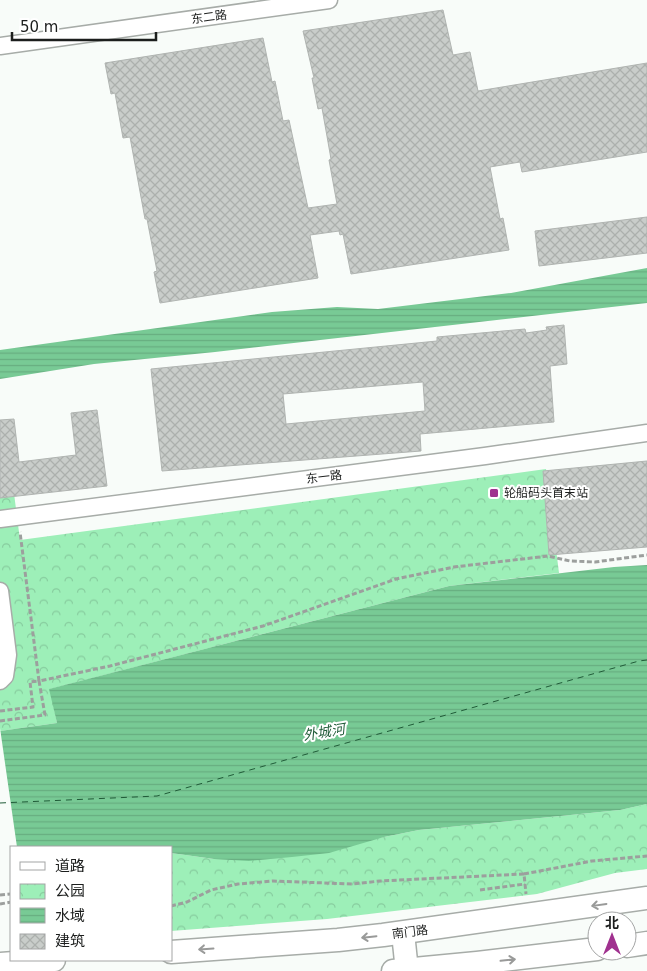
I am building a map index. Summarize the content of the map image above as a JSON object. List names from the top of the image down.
{
  "streets": {
    "main road": ["南门路"],
    "street": ["东二路", "东一路"]
  },
  "water": ["外城河"],
  "places": {
    "transit": ["轮船码头首末站"]
  },
  "legend": [
    "道路",
    "公园",
    "水域",
    "建筑"
  ],
  "scale_bar": "50 m",
  "north": "top"
}
